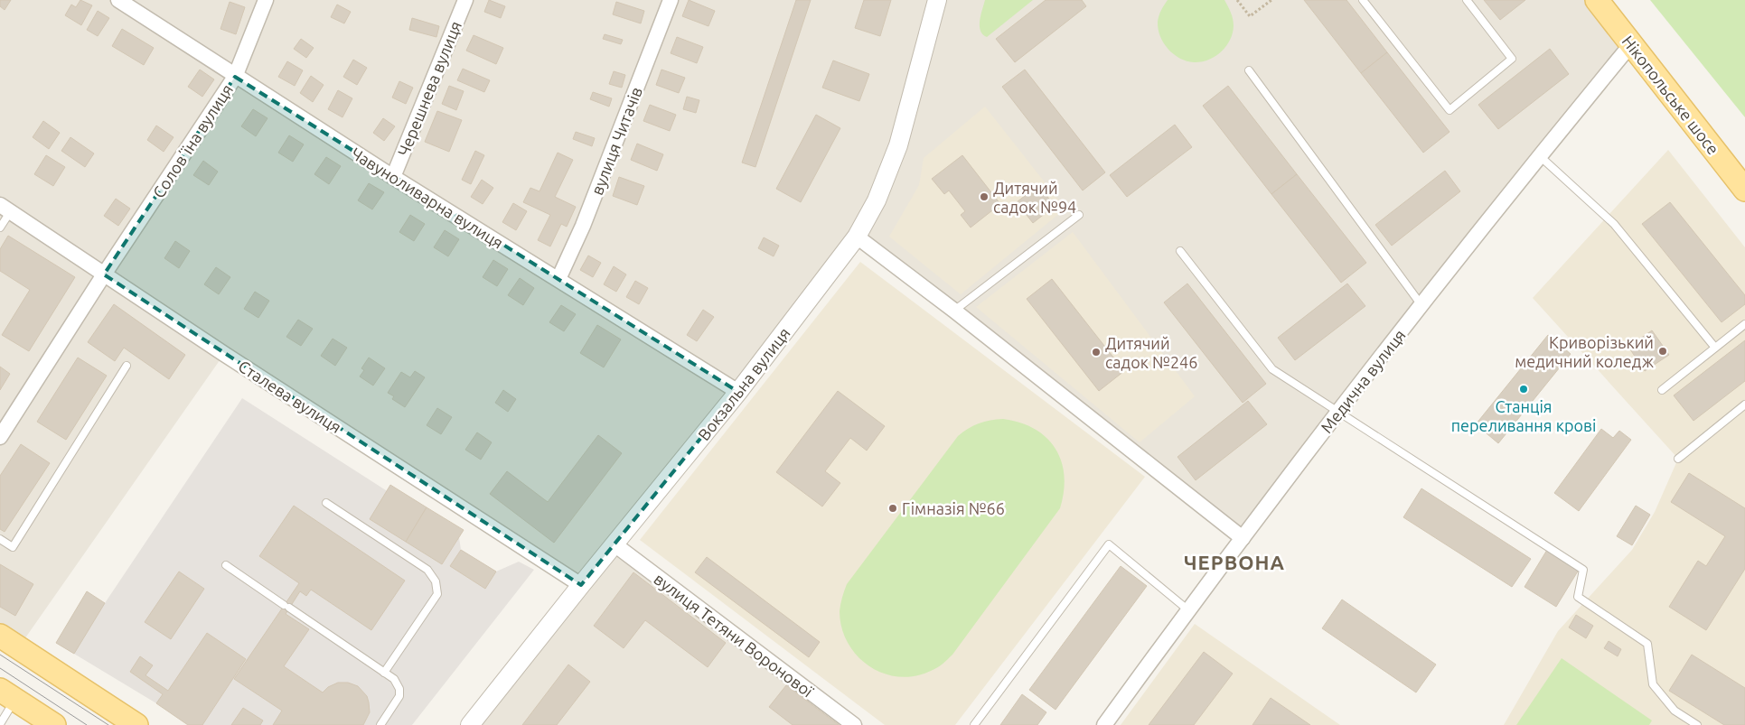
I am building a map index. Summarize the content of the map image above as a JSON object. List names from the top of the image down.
{
  "streets": {
    "main road": ["Нікопольське шосе"],
    "street": [
      "Черешнева вулиця",
      "Соловʼїна вулиця",
      "вулиця Читачів",
      "Чавуноливарна вулиця",
      "Медична вулиця",
      "Вокзальна вулиця",
      "Сталева вулиця",
      "вулиця Тетяни Воронової"
    ]
  },
  "crossings": [
    ["Черешнева вулиця", "Чавуноливарна вулиця"],
    ["Нікопольське шосе", "Медична вулиця"],
    ["Соловʼїна вулиця", "Чавуноливарна вулиця"],
    ["Соловʼїна вулиця", "Сталева вулиця"],
    ["вулиця Читачів", "Чавуноливарна вулиця"],
    ["Чавуноливарна вулиця", "Вокзальна вулиця"],
    ["Вокзальна вулиця", "Сталева вулиця"],
    ["Вокзальна вулиця", "вулиця Тетяни Воронової"]
  ],
  "districts": ["ЧЕРВОНА"],
  "places": [
    "Дитячий садок №94",
    "Криворізький медичний коледж",
    "Дитячий садок №246",
    "Станція переливання крові",
    "Гімназія №66"
  ]
}
